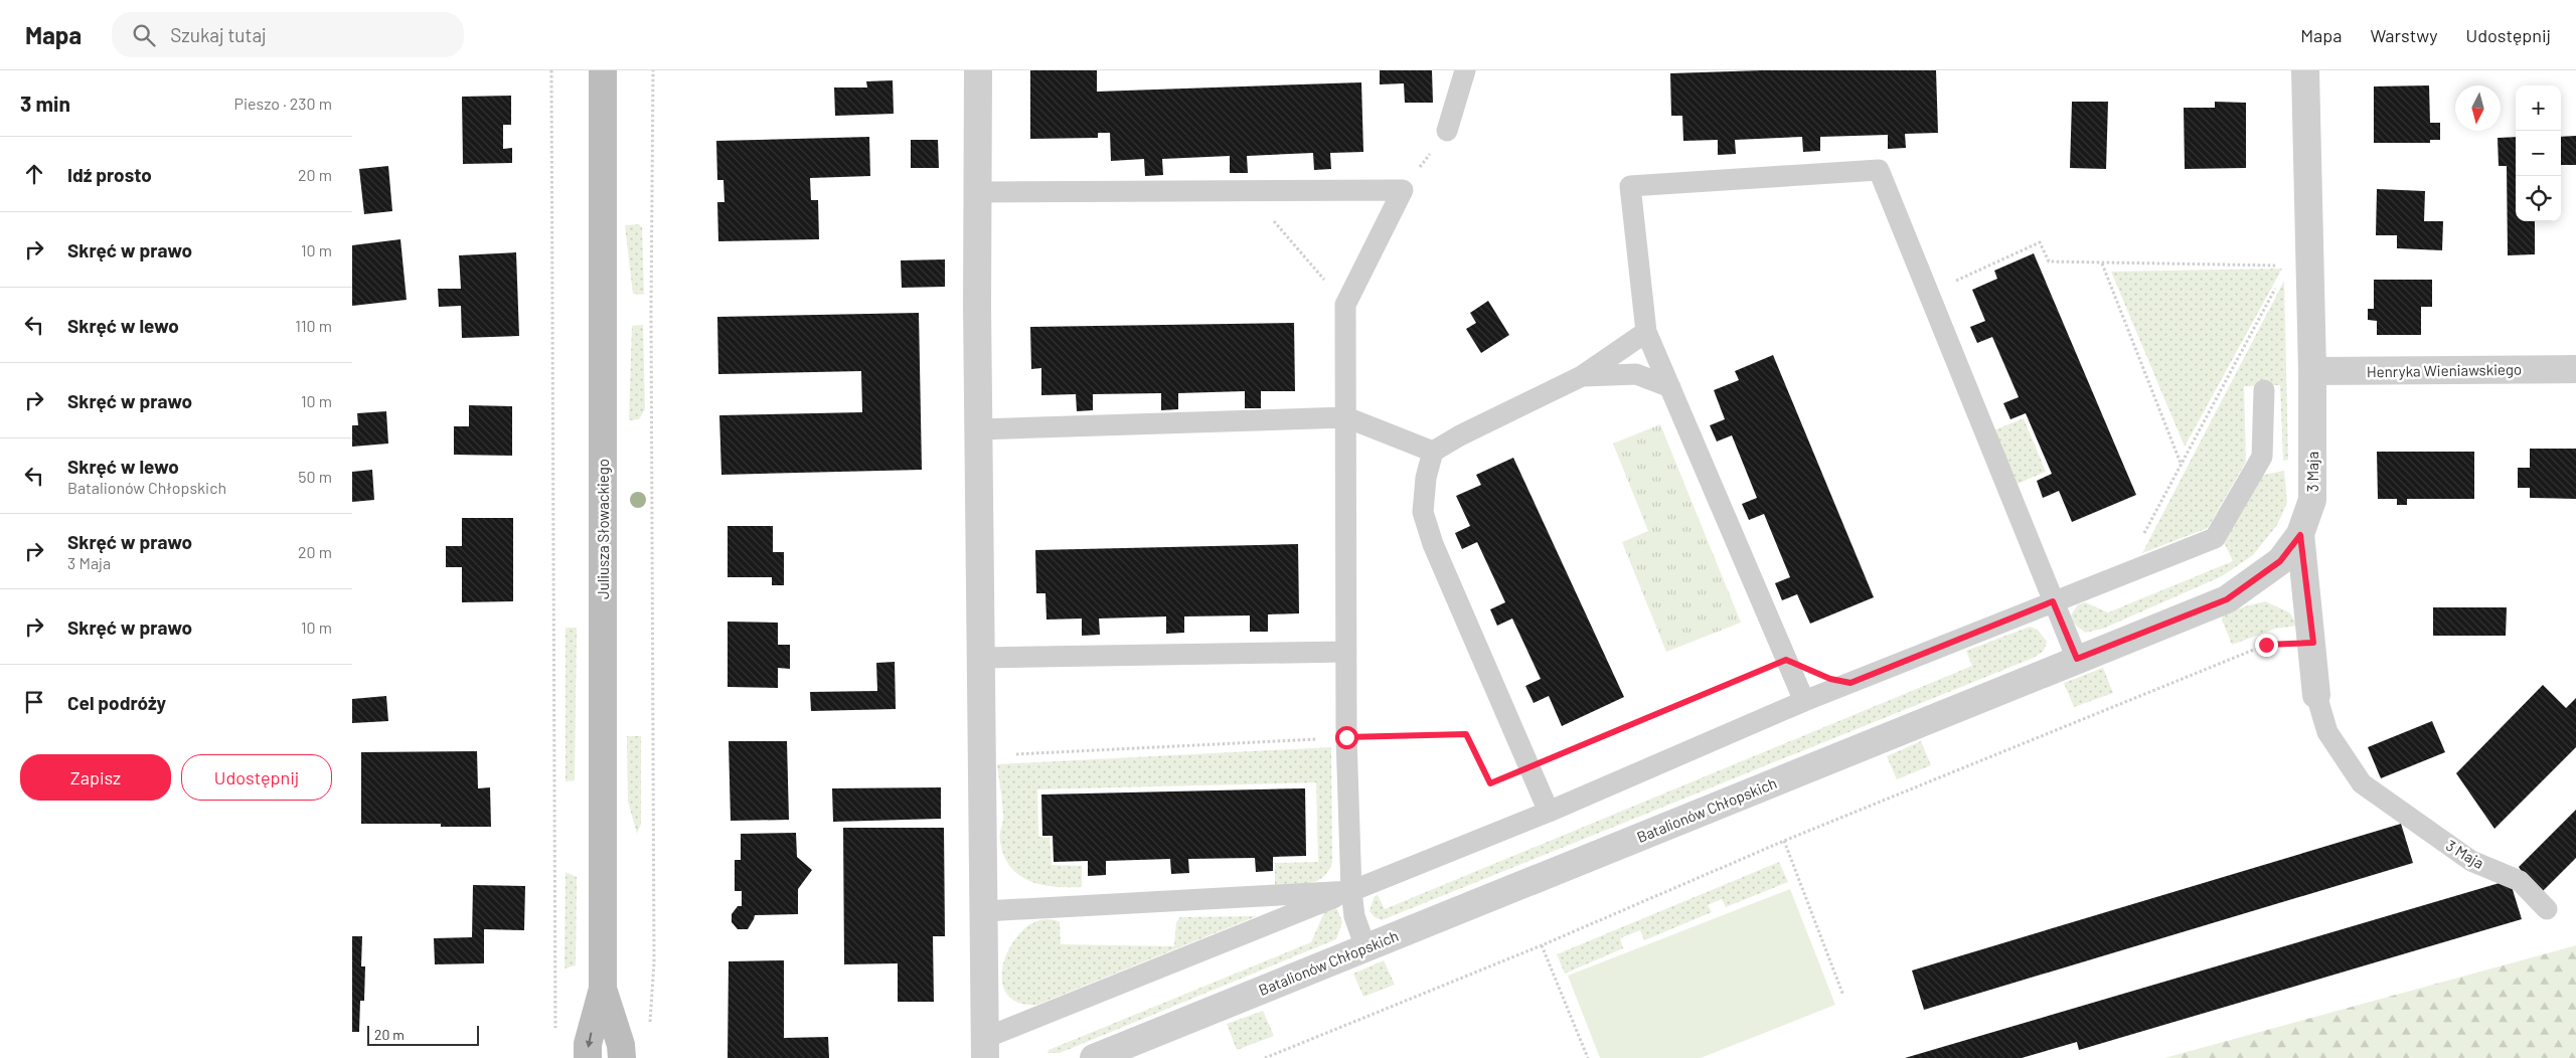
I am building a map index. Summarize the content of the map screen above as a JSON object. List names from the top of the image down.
{
  "streets": {
    "main road": ["Juliusza Słowackiego"],
    "street": ["Henryka Wieniawskiego", "3 Maja", "Batalionów Chłopskich"]
  },
  "crossings": [
    ["Henryka Wieniawskiego", "3 Maja"],
    ["3 Maja", "Batalionów Chłopskich"]
  ],
  "scale_bar": "20 m",
  "north": "bottom",
  "page": {
    "header": "Mapa",
    "search": "Szukaj tutaj",
    "nav": ["Mapa", "Warstwy", "Udostępnij"],
    "heading": ["3 min", "Pieszo · 230 m"],
    "map_buttons": ["+", "−"],
    "list": [
      ["Idź prosto", "20 m"],
      ["Skręć w prawo", "10 m"],
      ["Skręć w lewo", "110 m"],
      ["Skręć w prawo", "10 m"],
      ["Skręć w lewo", "Batalionów Chłopskich", "50 m"],
      ["Skręć w prawo", "3 Maja", "20 m"],
      ["Skręć w prawo", "10 m"],
      "Cel podróży"
    ],
    "buttons": ["Zapisz", "Udostępnij"],
    "scale": "20 m"
  }
}
